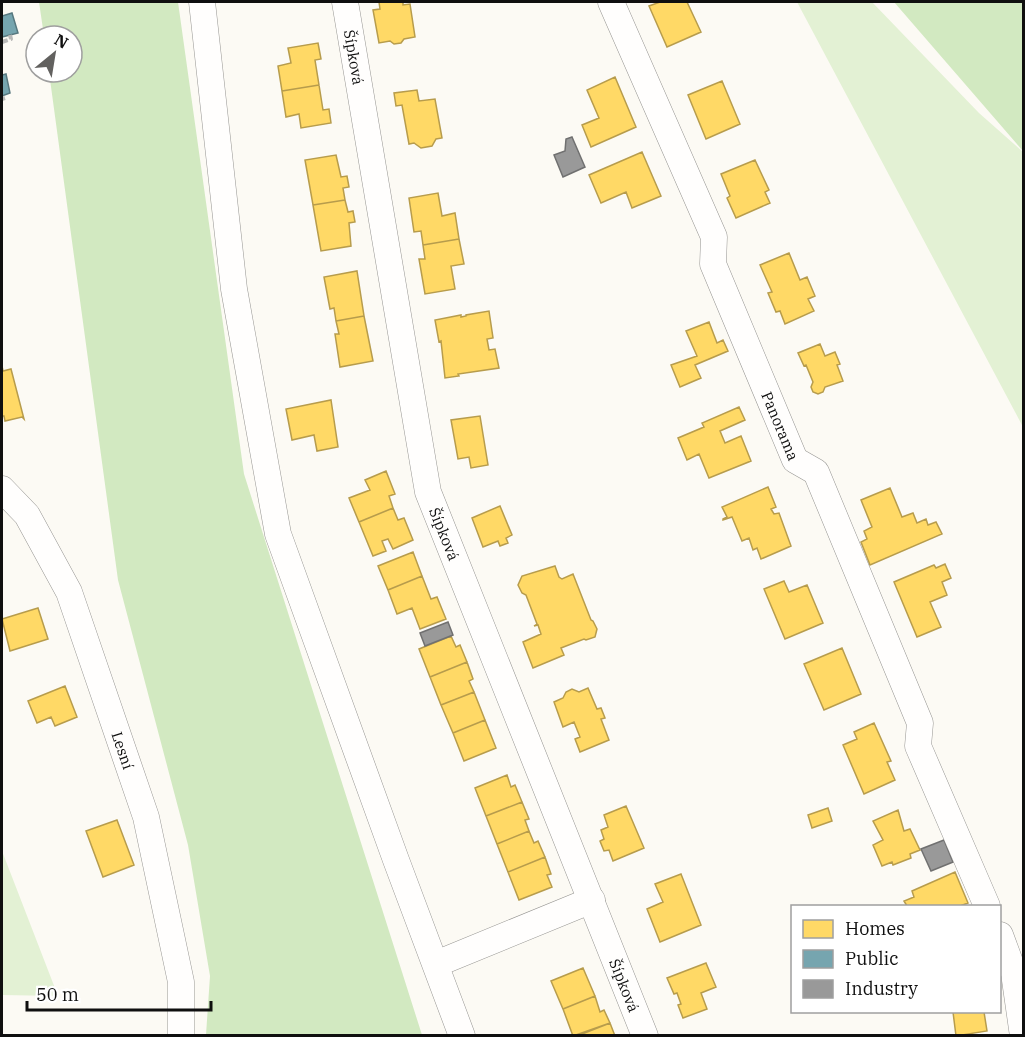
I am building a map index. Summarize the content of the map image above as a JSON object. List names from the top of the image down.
{
  "streets": {
    "street": ["Šípková", "Panorama", "Lesní"]
  },
  "legend": ["Homes", "Public", "Industry"],
  "scale_bar": "50 m",
  "north": "top right"
}
